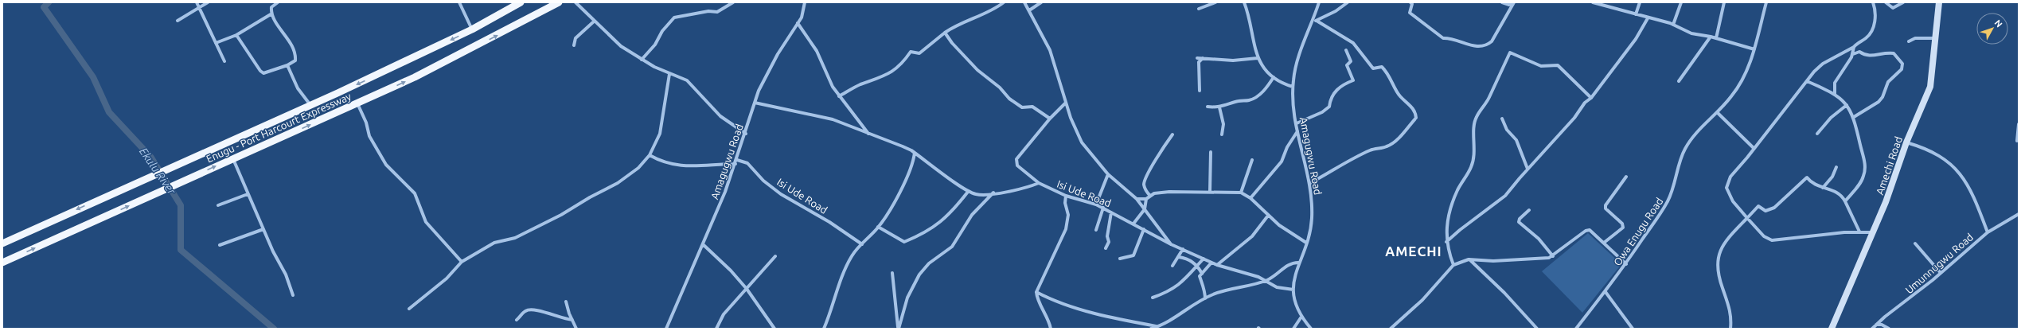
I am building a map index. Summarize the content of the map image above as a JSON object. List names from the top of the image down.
{
  "streets": {
    "highway": ["Enugu - Port Harcourt Expressway"],
    "main road": ["Amechi Road"],
    "street": [
      "Amagugwu Road",
      "Isi Ude Road",
      "Owa Enugu Road",
      "Umunnugwu Road"
    ]
  },
  "crossings": [
    ["Amagugwu Road", "Isi Ude Road"]
  ],
  "districts": ["AMECHI"],
  "water": ["Ekulu River"],
  "north": "top right"
}
